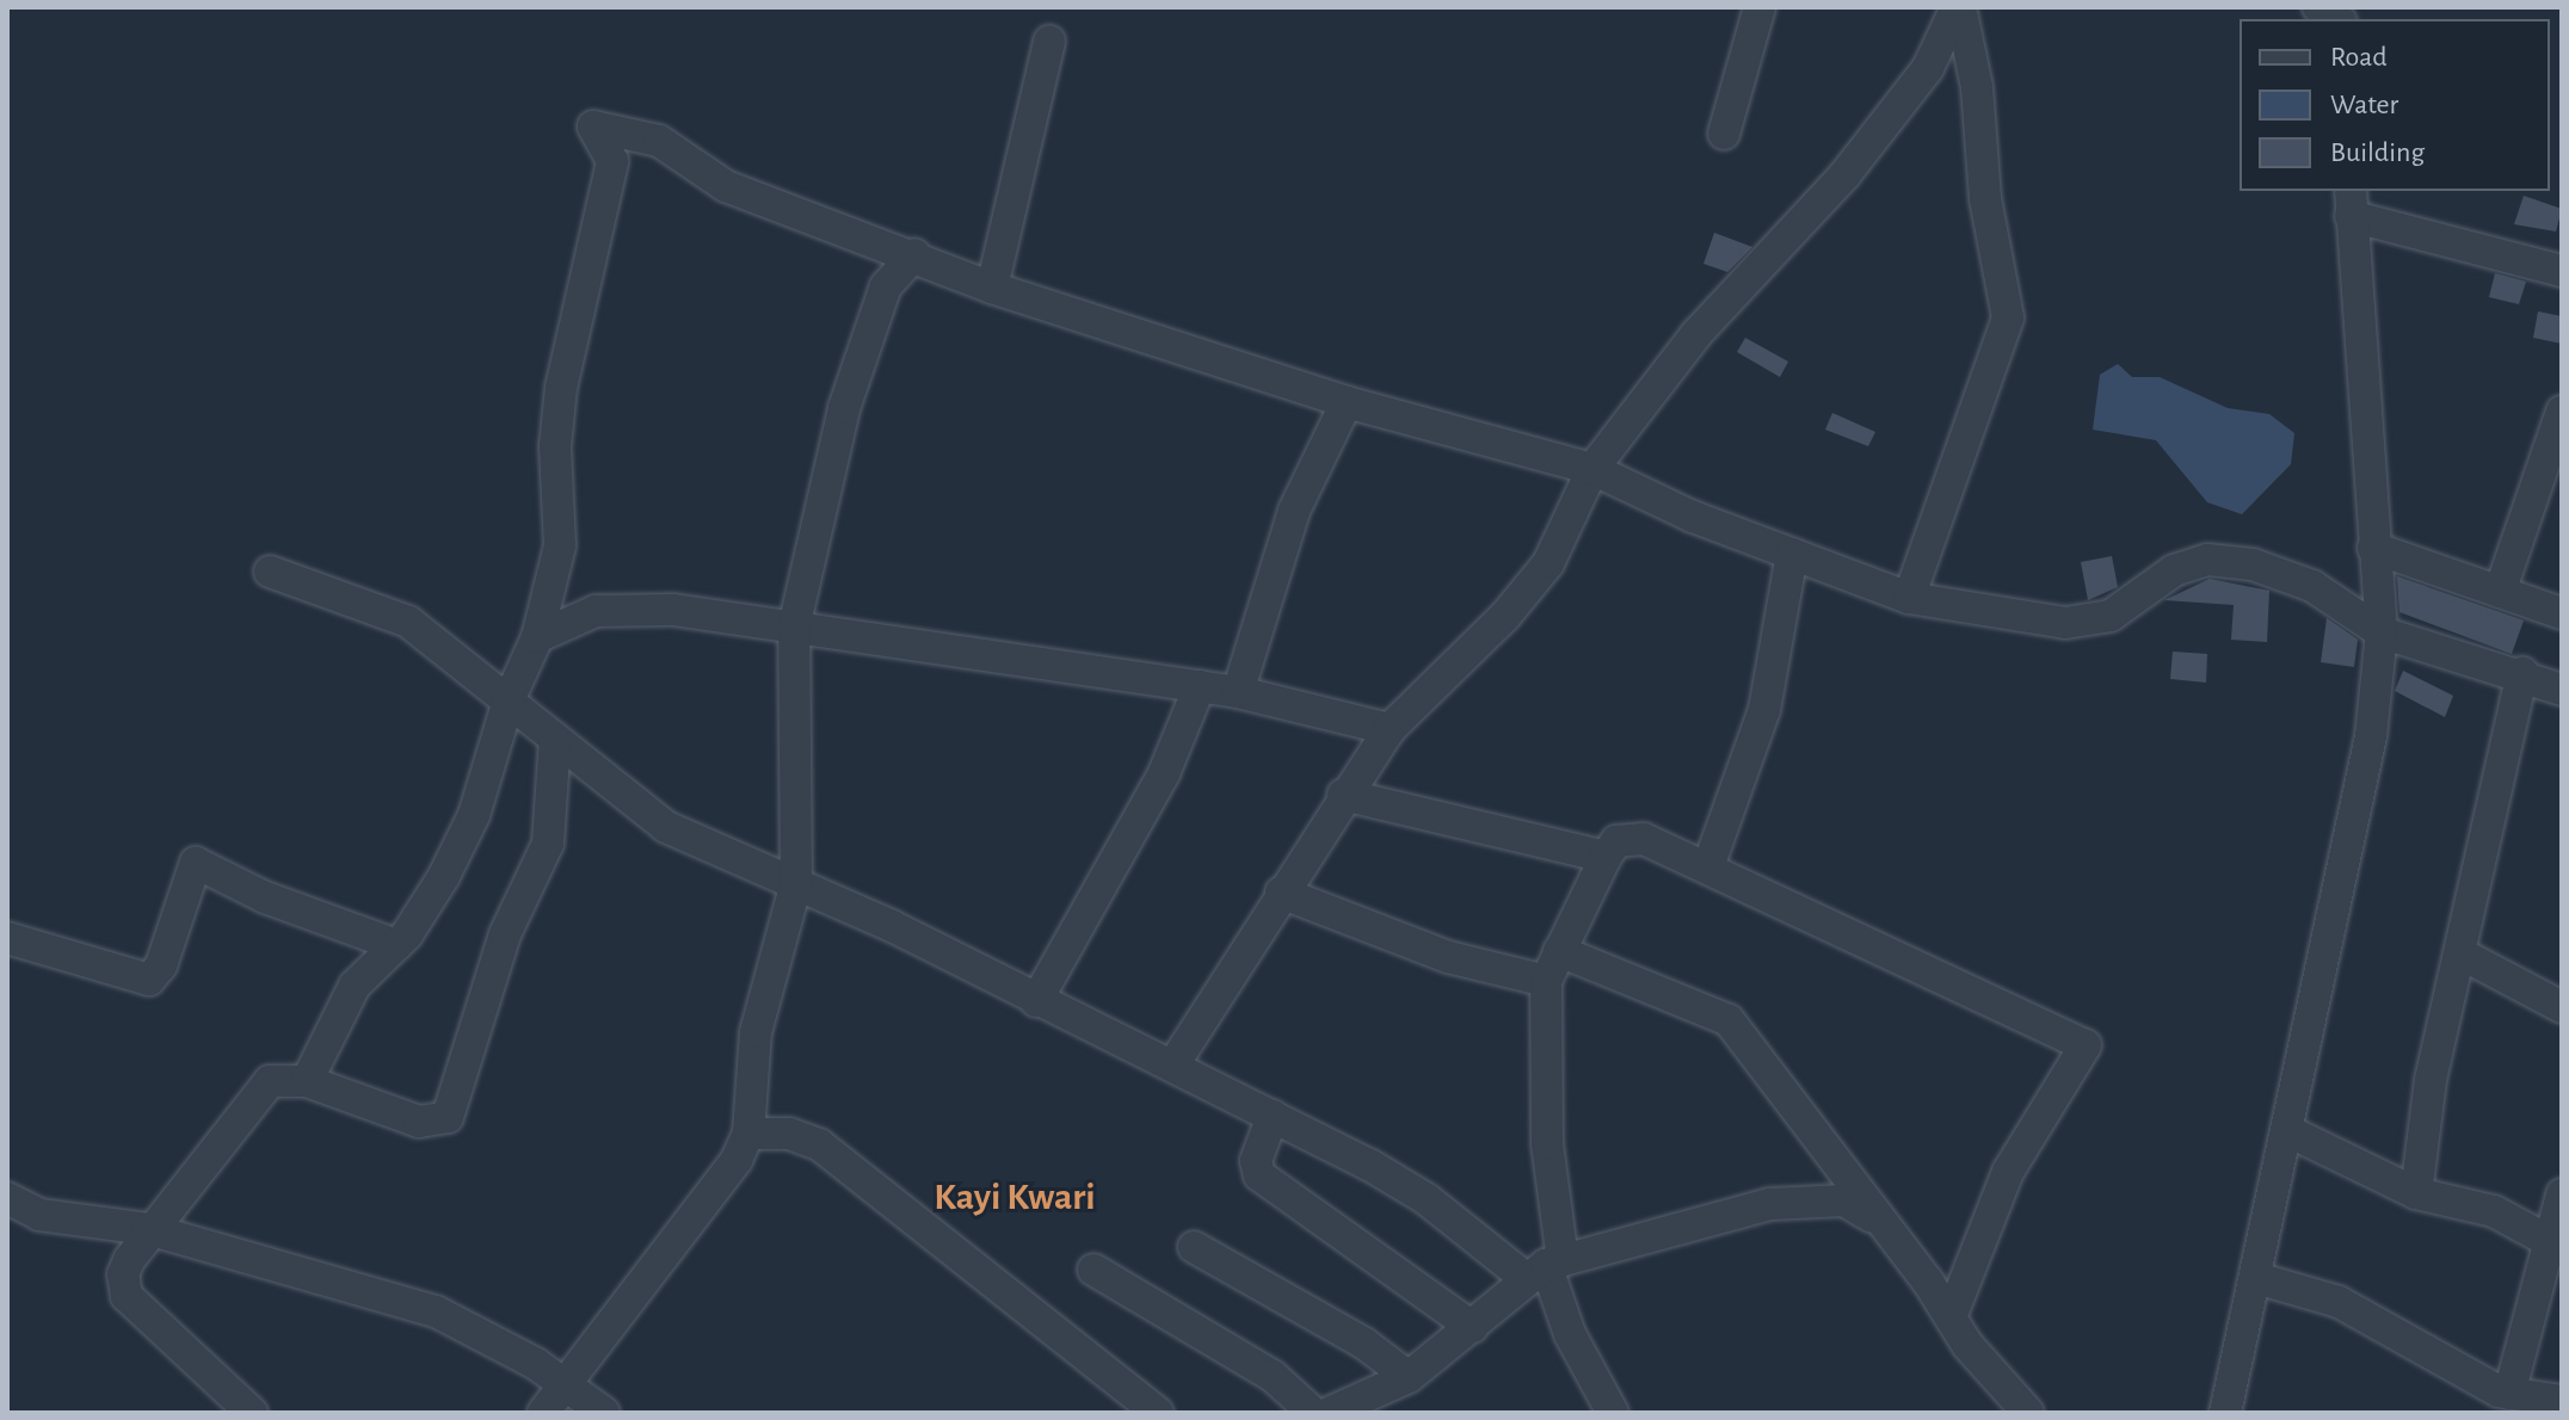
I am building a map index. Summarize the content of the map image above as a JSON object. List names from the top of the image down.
{
  "districts": ["Kayi Kwari"],
  "legend": ["Road", "Water", "Building"]
}
